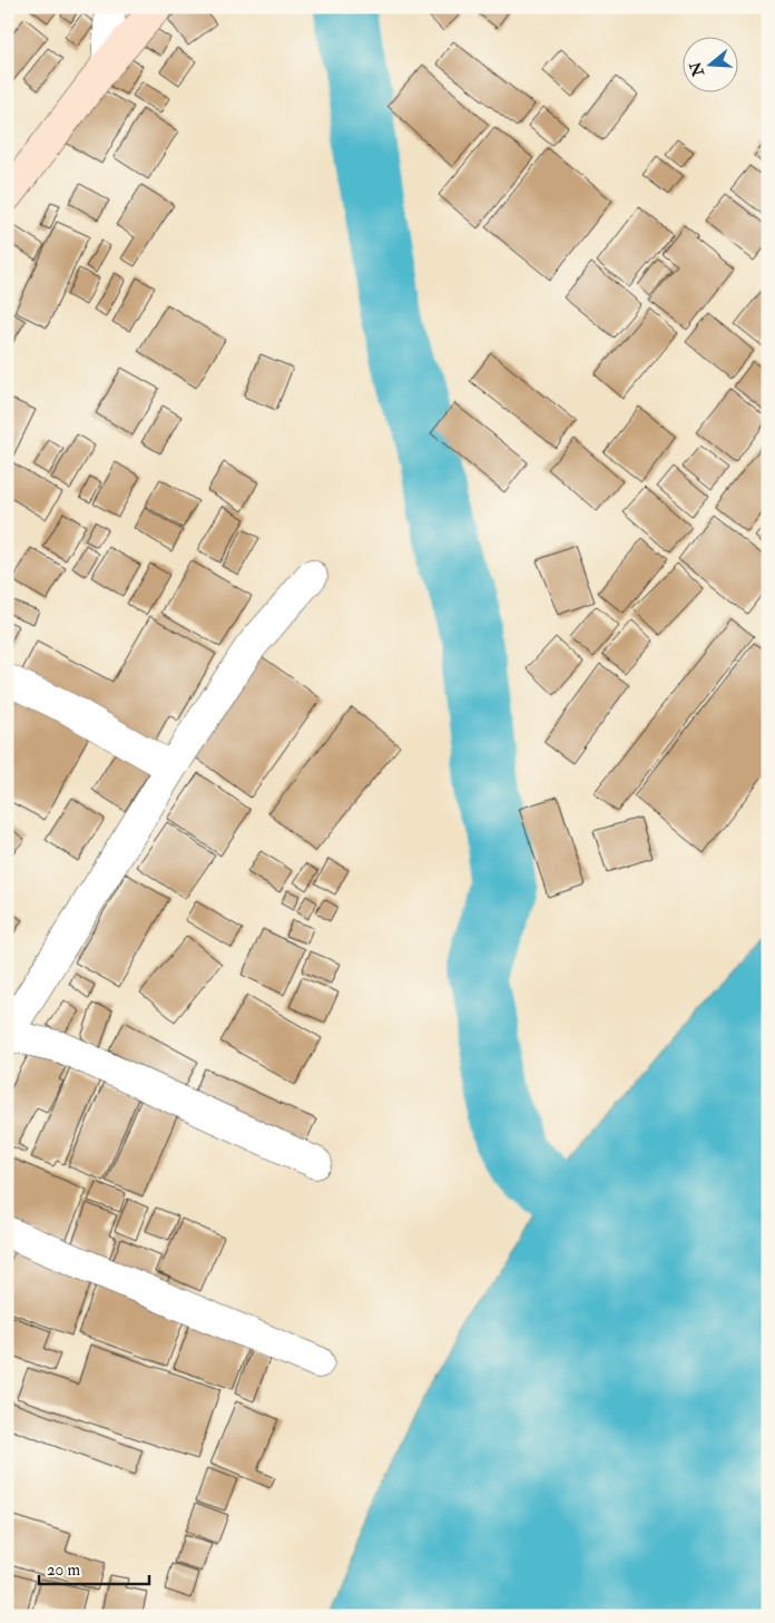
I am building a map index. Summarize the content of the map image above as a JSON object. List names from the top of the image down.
{
  "scale_bar": "20 m",
  "north": "left"
}
